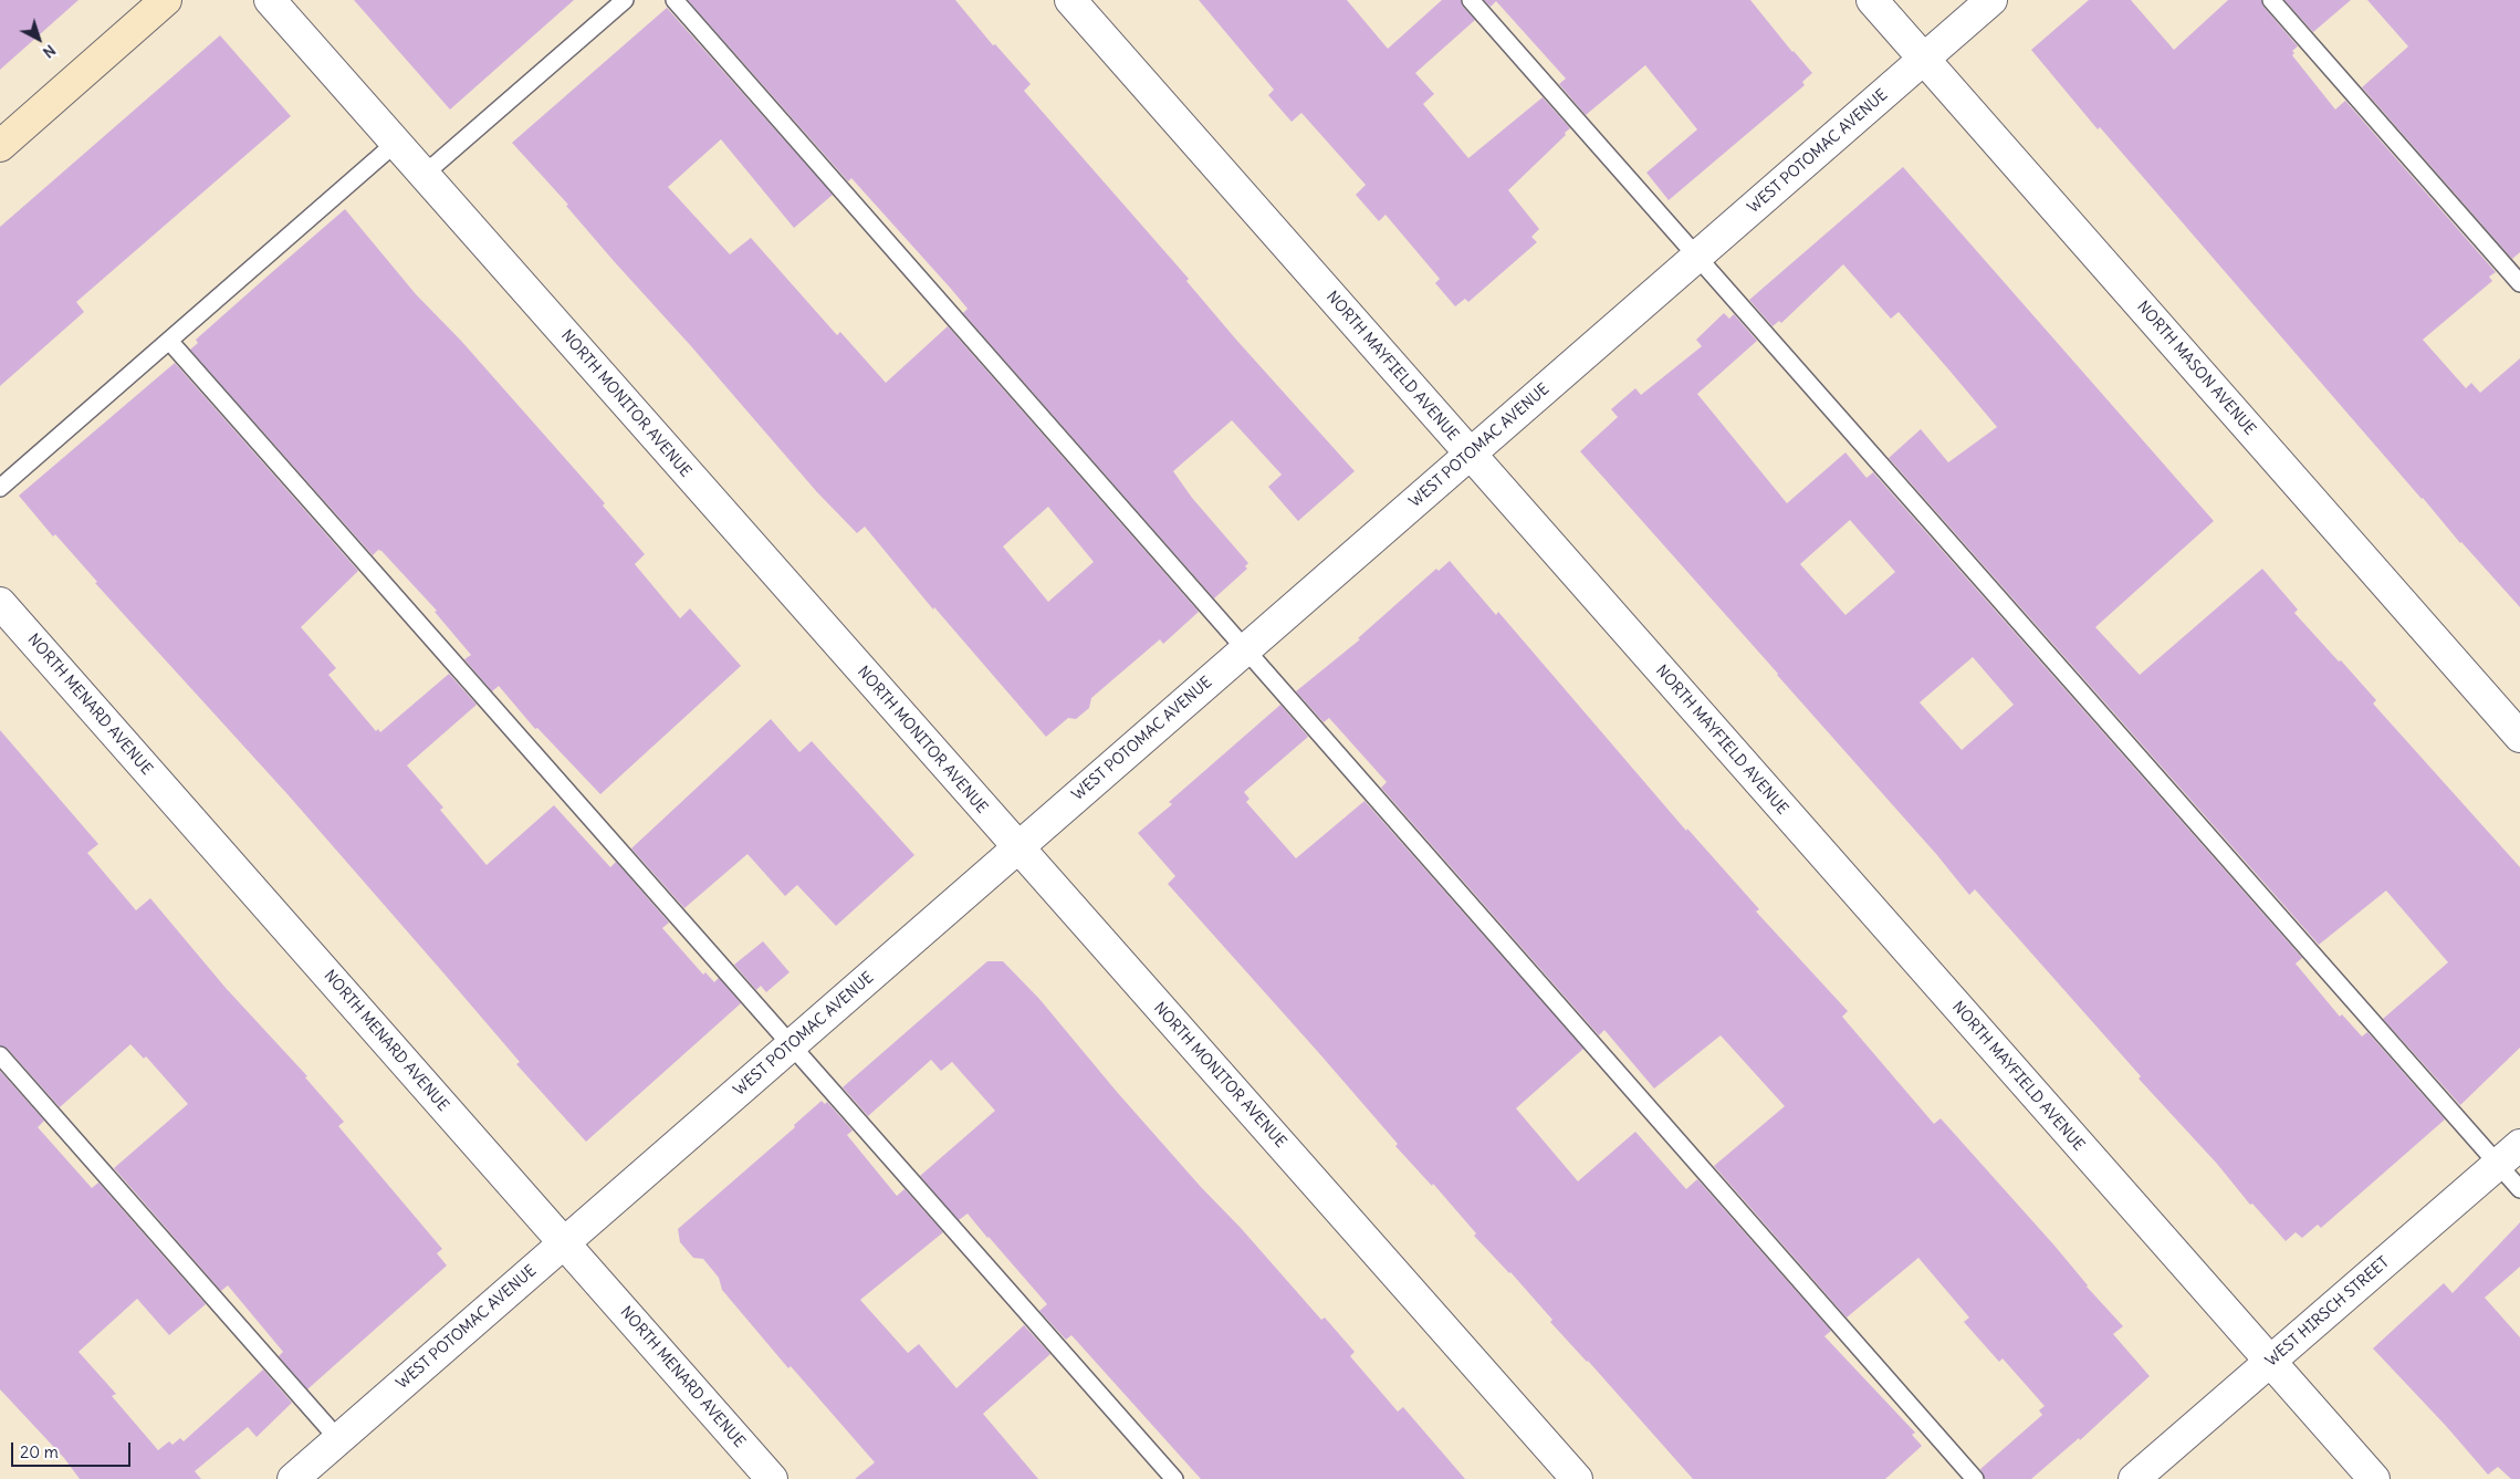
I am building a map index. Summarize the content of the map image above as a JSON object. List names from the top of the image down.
{
  "streets": {
    "street": [
      "WEST POTOMAC AVENUE",
      "NORTH MAYFIELD AVENUE",
      "NORTH MASON AVENUE",
      "NORTH MONITOR AVENUE",
      "NORTH MENARD AVENUE",
      "WEST HIRSCH STREET"
    ]
  },
  "crossings": [
    ["WEST POTOMAC AVENUE", "NORTH MAYFIELD AVENUE"],
    ["WEST POTOMAC AVENUE", "NORTH MASON AVENUE"],
    ["WEST POTOMAC AVENUE", "NORTH MONITOR AVENUE"],
    ["WEST POTOMAC AVENUE", "NORTH MENARD AVENUE"],
    ["NORTH MAYFIELD AVENUE", "WEST HIRSCH STREET"]
  ],
  "scale_bar": "20 m",
  "north": "bottom right"
}
